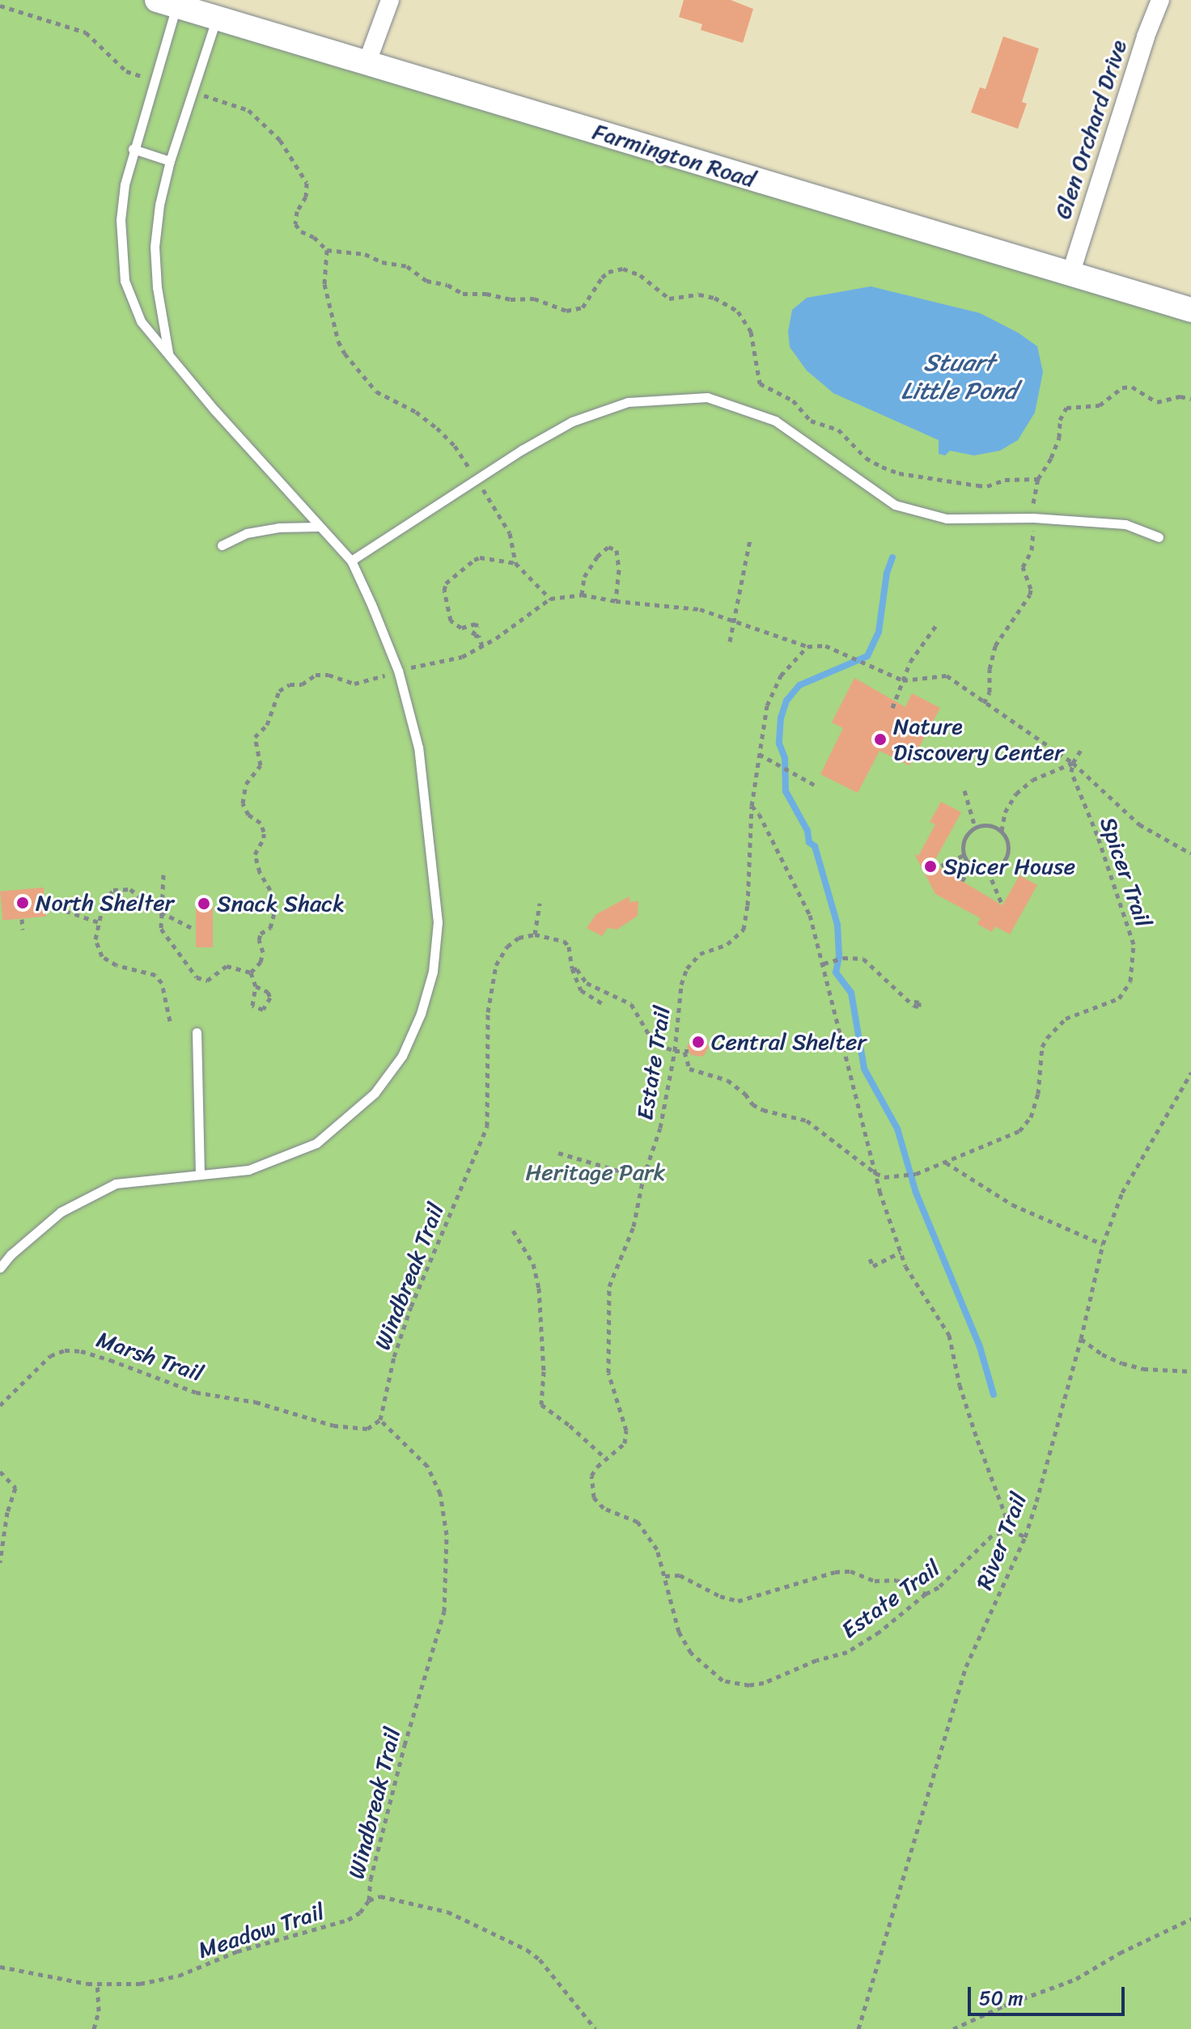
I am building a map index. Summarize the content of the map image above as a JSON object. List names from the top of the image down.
{
  "streets": {
    "street": ["Glen Orchard Drive", "Farmington Road"],
    "path": [
      "Spicer Trail",
      "Estate Trail",
      "Windbreak Trail",
      "Marsh Trail",
      "River Trail",
      "Meadow Trail"
    ]
  },
  "crossings": [
    ["Glen Orchard Drive", "Farmington Road"],
    ["Windbreak Trail", "Marsh Trail"],
    ["Windbreak Trail", "Meadow Trail"]
  ],
  "water": ["Stuart Little Pond"],
  "parks": ["Heritage Park"],
  "places": [
    "Nature Discovery Center",
    "Spicer House",
    "North Shelter",
    "Snack Shack",
    "Central Shelter"
  ],
  "scale_bar": "50 m"
}
